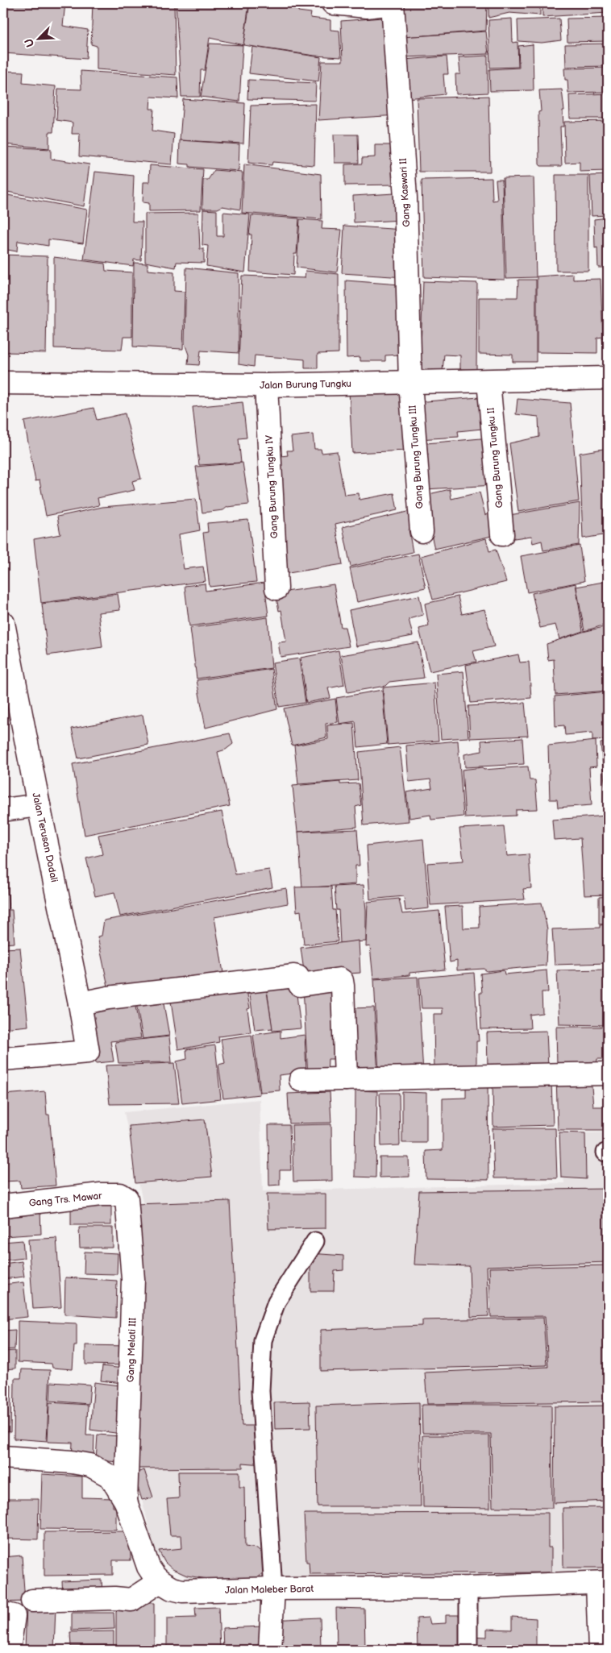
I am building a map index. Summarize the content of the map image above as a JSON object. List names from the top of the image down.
{
  "streets": {
    "street": [
      "Gang Kaswari II",
      "Jalan Burung Tungku",
      "Gang Burung Tungku III",
      "Gang Burung Tungku II",
      "Gang Burung Tungku IV",
      "Jalan Terusan Dadali",
      "Gang Trs. Mawar",
      "Gang Melati III",
      "Jalan Maleber Barat"
    ]
  },
  "crossings": [
    ["Gang Kaswari II", "Jalan Burung Tungku"],
    ["Gang Kaswari II", "Gang Burung Tungku III"],
    ["Jalan Burung Tungku", "Gang Burung Tungku III"],
    ["Jalan Burung Tungku", "Gang Burung Tungku II"],
    ["Jalan Burung Tungku", "Gang Burung Tungku IV"],
    ["Gang Trs. Mawar", "Gang Melati III"],
    ["Gang Melati III", "Jalan Maleber Barat"]
  ],
  "north": "bottom left"
}
